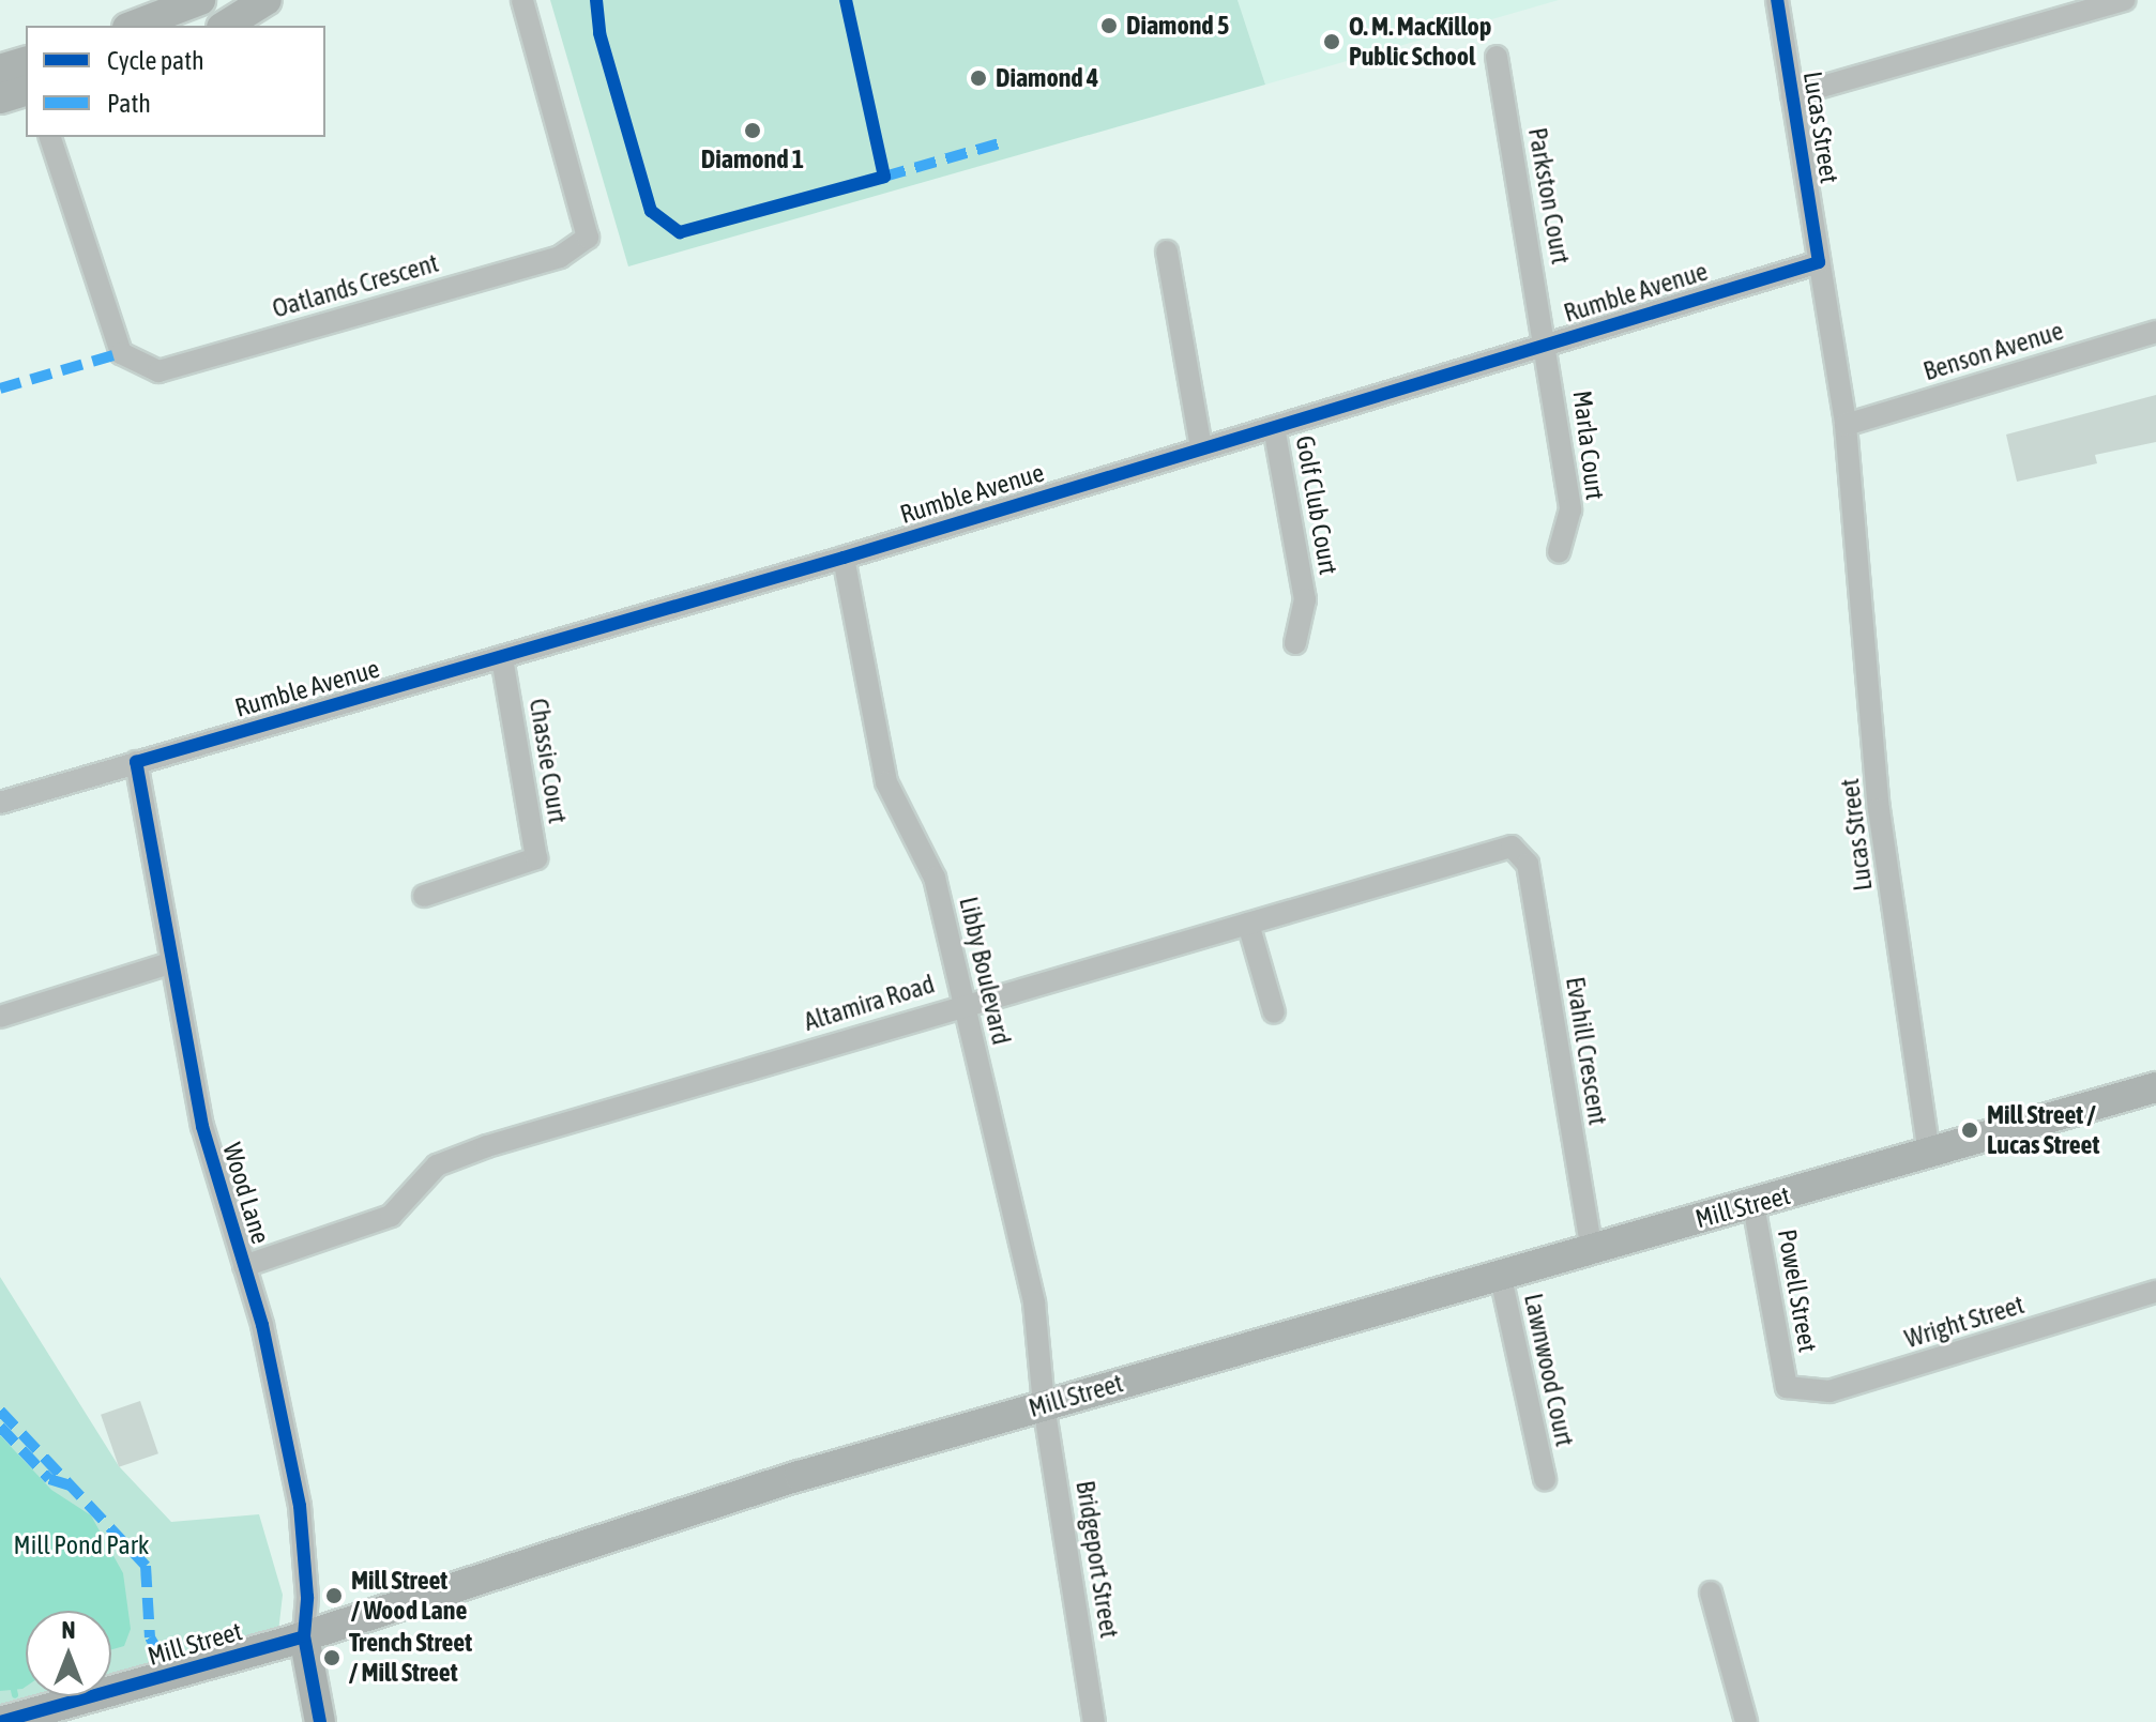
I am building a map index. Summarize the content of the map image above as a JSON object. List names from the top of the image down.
{
  "streets": {
    "street": [
      "Lucas Street",
      "Parkston Court",
      "Oatlands Crescent",
      "Rumble Avenue",
      "Benson Avenue",
      "Marla Court",
      "Golf Club Court",
      "Chassie Court",
      "Libby Boulevard",
      "Altamira Road",
      "Evahill Crescent",
      "Wood Lane",
      "Mill Street",
      "Powell Street",
      "Wright Street",
      "Lawnwood Court",
      "Bridgeport Street"
    ]
  },
  "crossings": [
    ["Lucas Street", "Rumble Avenue"],
    ["Lucas Street", "Benson Avenue"],
    ["Lucas Street", "Mill Street"],
    ["Parkston Court", "Rumble Avenue"],
    ["Parkston Court", "Marla Court"],
    ["Rumble Avenue", "Marla Court"],
    ["Rumble Avenue", "Golf Club Court"],
    ["Rumble Avenue", "Chassie Court"],
    ["Rumble Avenue", "Libby Boulevard"],
    ["Rumble Avenue", "Wood Lane"],
    ["Libby Boulevard", "Altamira Road"],
    ["Libby Boulevard", "Mill Street"],
    ["Libby Boulevard", "Bridgeport Street"],
    ["Altamira Road", "Evahill Crescent"],
    ["Altamira Road", "Wood Lane"],
    ["Evahill Crescent", "Mill Street"],
    ["Wood Lane", "Mill Street"],
    ["Mill Street", "Powell Street"],
    ["Mill Street", "Lawnwood Court"],
    ["Mill Street", "Bridgeport Street"],
    ["Powell Street", "Wright Street"]
  ],
  "parks": ["Mill Pond Park"],
  "places": [
    "Diamond 5",
    "O. M. MacKillop Public School",
    "Diamond 4",
    "Diamond 1",
    "Mill Street / Lucas Street",
    "Mill Street / Wood Lane",
    "Trench Street / Mill Street"
  ],
  "legend": ["Cycle path", "Path"],
  "north": "top"
}
